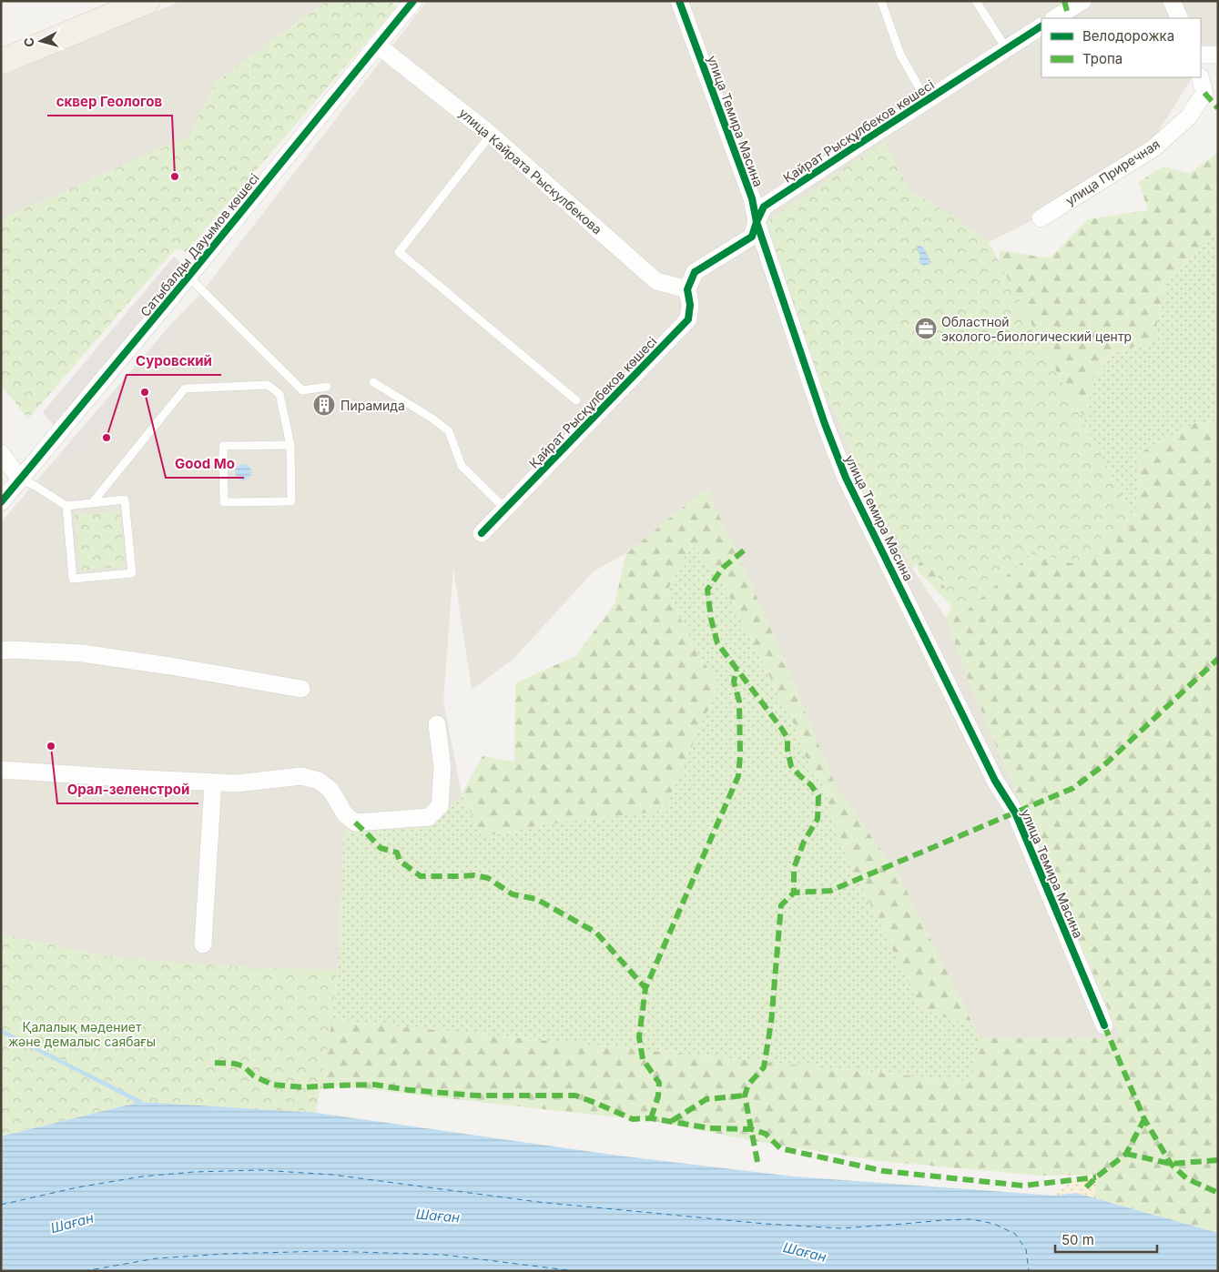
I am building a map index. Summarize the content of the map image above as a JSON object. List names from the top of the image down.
{
  "streets": {
    "street": [
      "улица Темира Масина",
      "Қайрат Рысқұлбеков көшесі",
      "улица Кайрата Рыскулбекова",
      "улица Приречная",
      "Сатыбалды Дауымов көшесі"
    ]
  },
  "crossings": [
    ["улица Темира Масина", "Қайрат Рысқұлбеков көшесі"],
    ["Қайрат Рысқұлбеков көшесі", "улица Кайрата Рыскулбекова"],
    ["улица Кайрата Рыскулбекова", "Сатыбалды Дауымов көшесі"]
  ],
  "water": ["Шаған"],
  "parks": ["Қалалық мәдениет және демалыс саябағы"],
  "places": {
    "other": [
      "сквер Геологов",
      "Good Mo",
      "Суровский",
      "Орал-зеленстрой"
    ],
    "office": ["Областной эколого-биологический центр"],
    "building": ["Пирамида"]
  },
  "legend": ["Велодорожка", "Тропа"],
  "scale_bar": "50 m",
  "north": "left"
}
